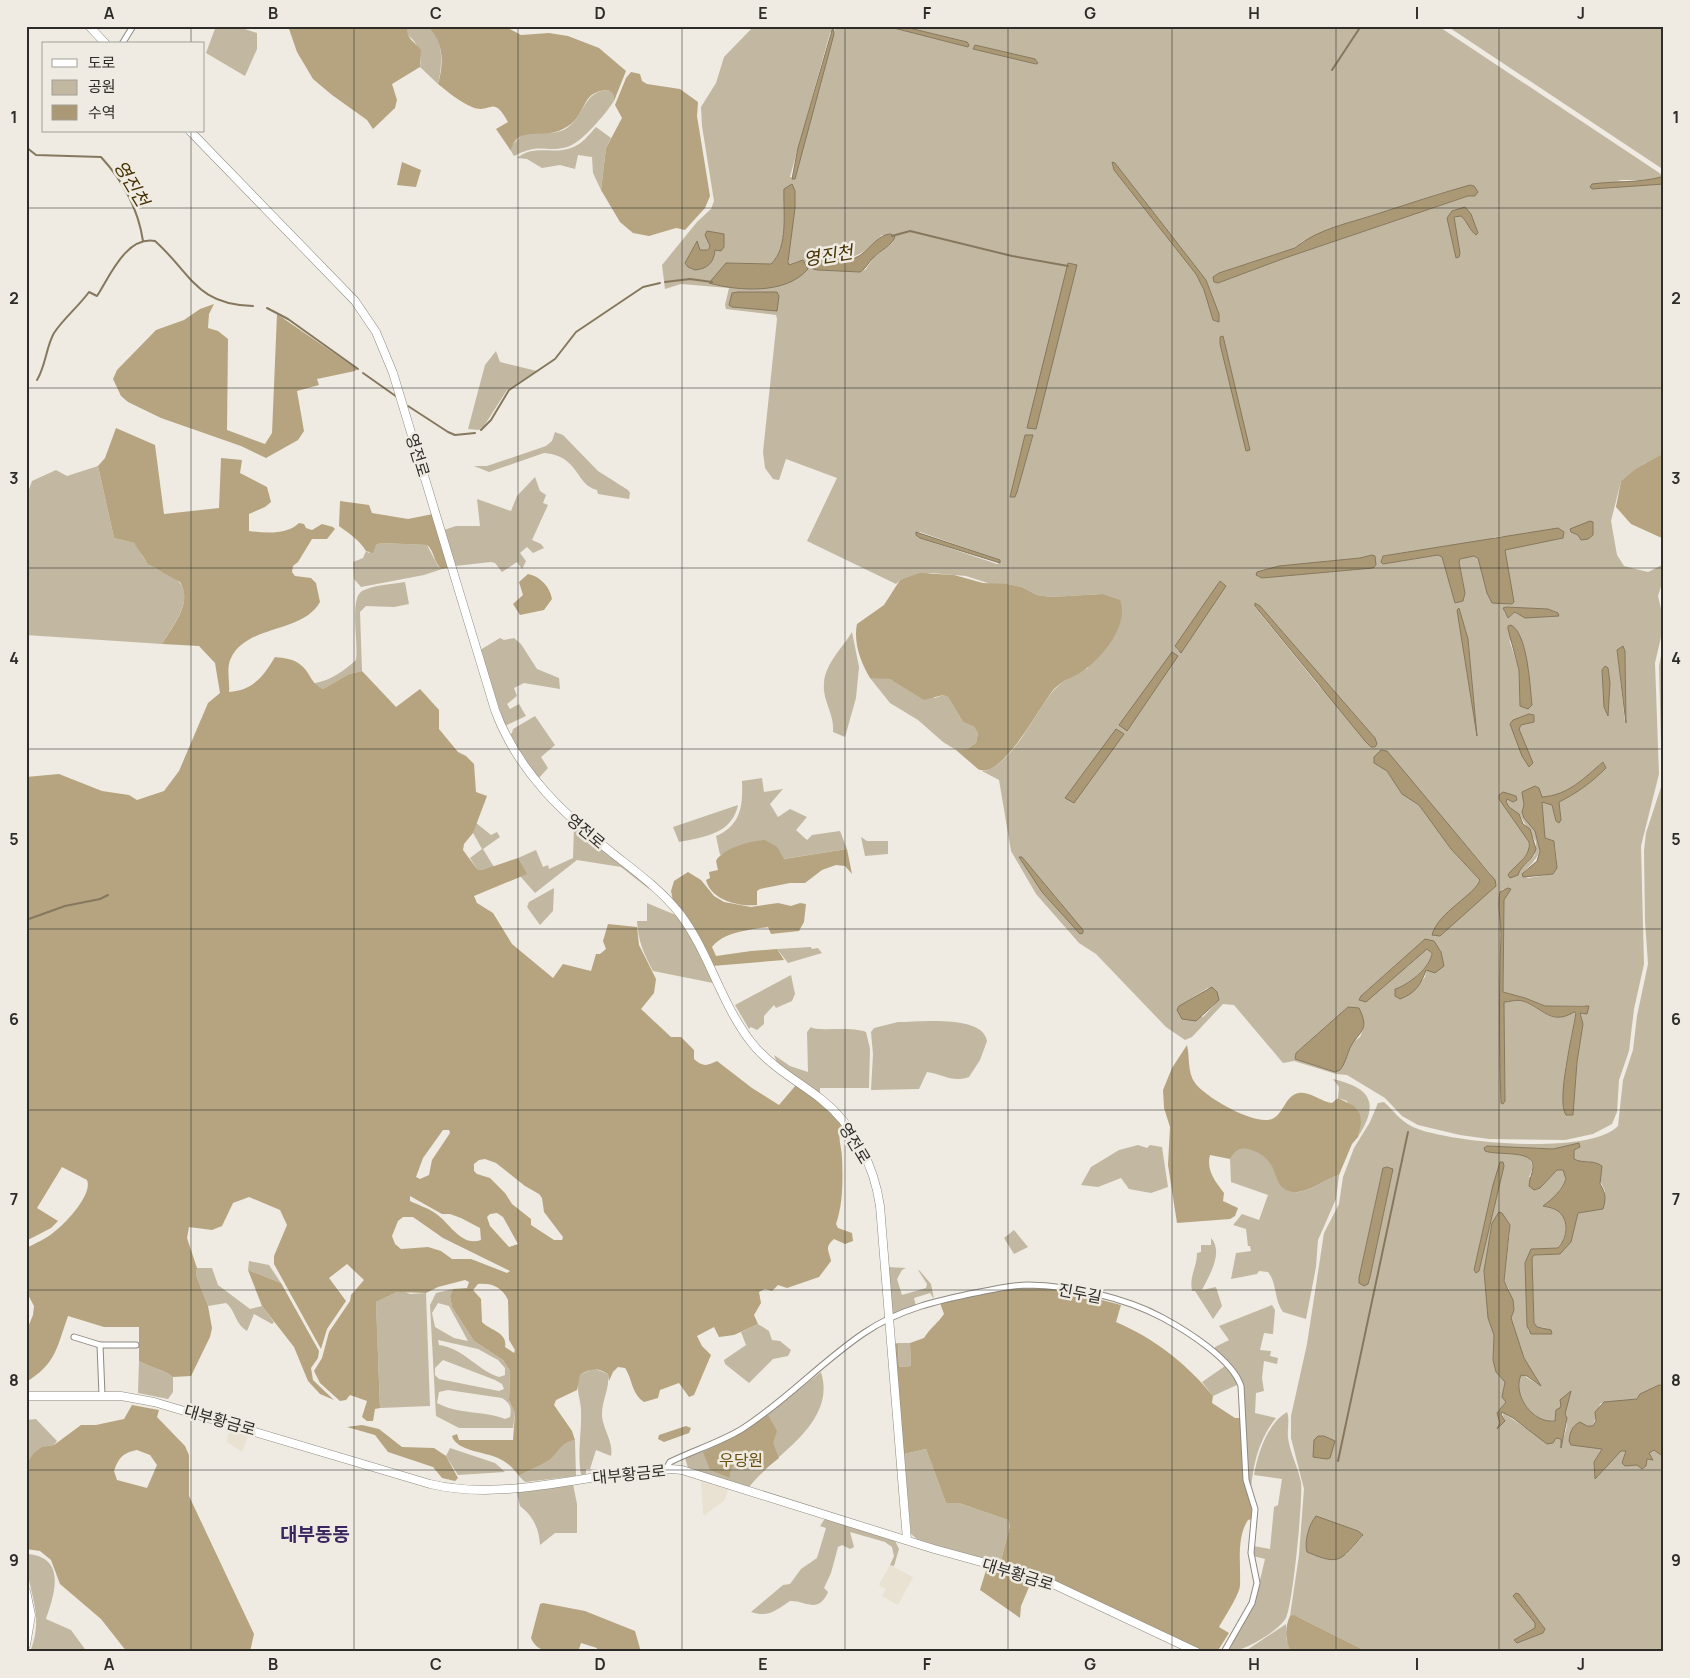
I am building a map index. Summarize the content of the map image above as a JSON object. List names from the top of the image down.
{
  "streets": {
    "street": ["영전로", "진두길", "대부황금로"]
  },
  "crossings": [
    ["영전로", "진두길"],
    ["영전로", "대부황금로"],
    ["진두길", "대부황금로"]
  ],
  "districts": ["대부동동"],
  "water": ["영진천"],
  "parks": ["우당원"],
  "legend": ["도로", "공원", "수역"],
  "grid": {
    "columns": [
      "A",
      "B",
      "C",
      "D",
      "E",
      "F",
      "G",
      "H",
      "I",
      "J"
    ],
    "rows": [
      "1",
      "2",
      "3",
      "4",
      "5",
      "6",
      "7",
      "8",
      "9"
    ]
  }
}
